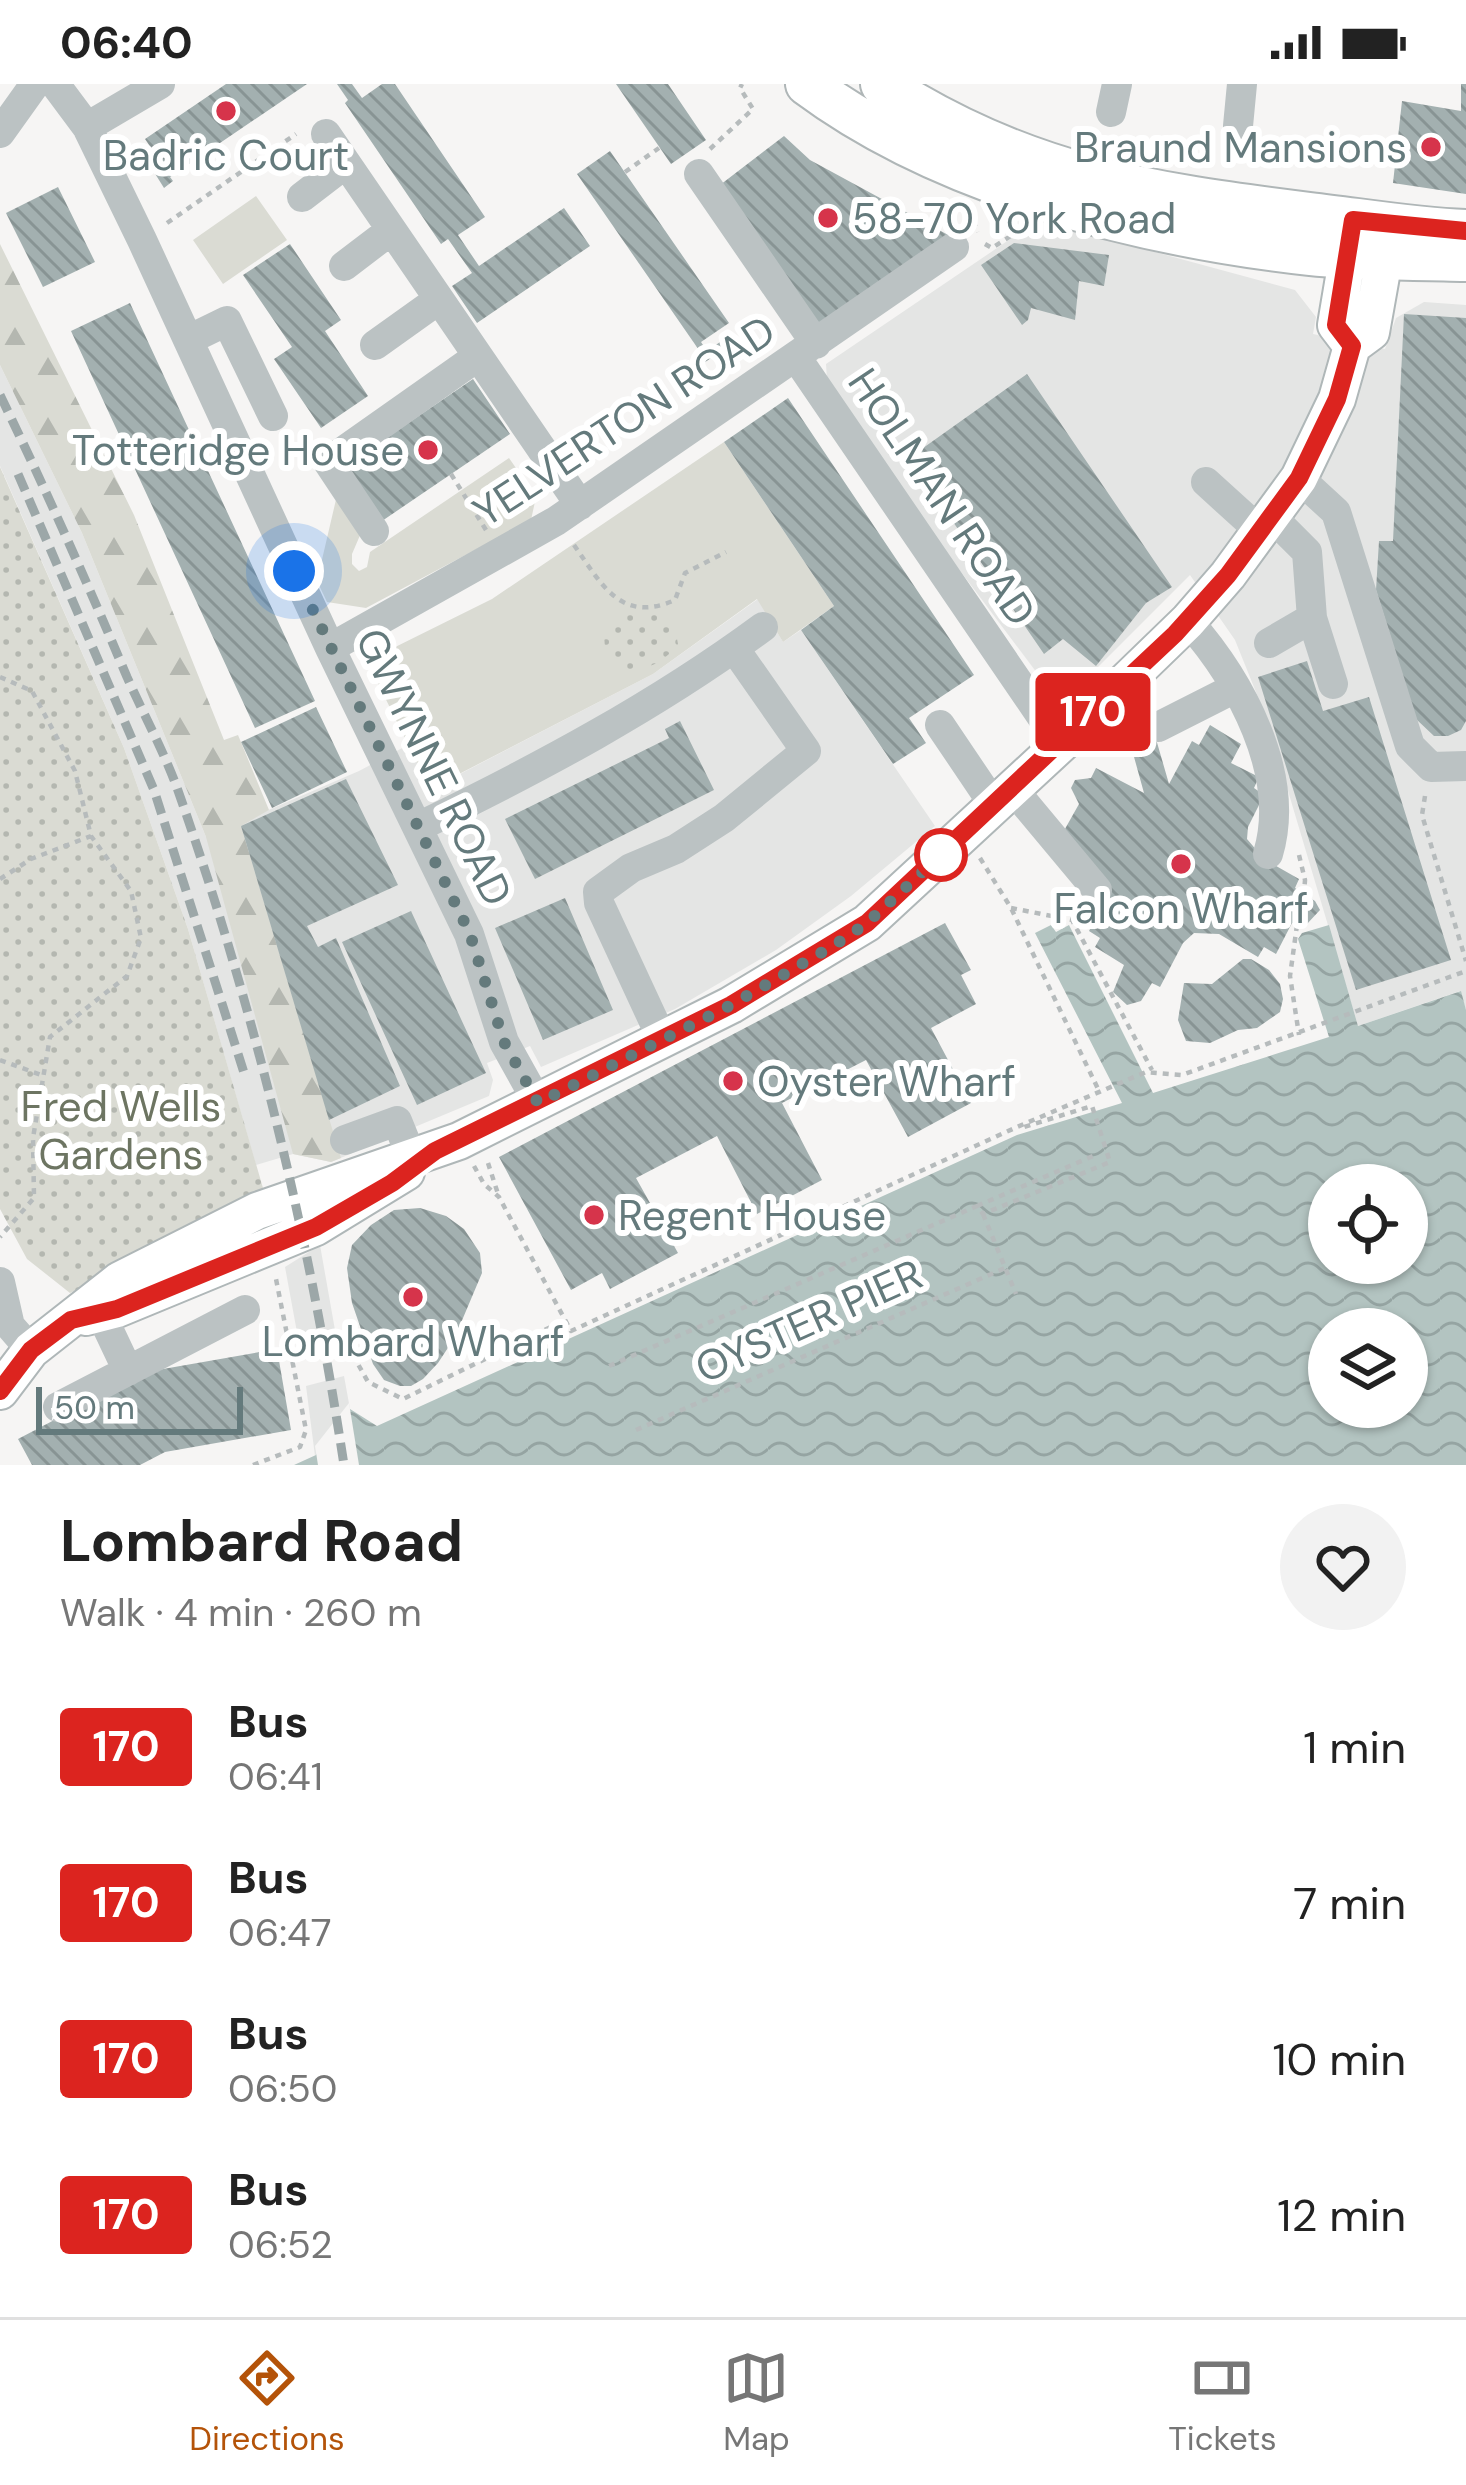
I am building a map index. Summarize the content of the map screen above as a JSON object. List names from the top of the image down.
{
  "streets": {
    "street": ["YELVERTON ROAD", "HOLMAN ROAD", "GWYNNE ROAD"],
    "path": ["OYSTER PIER"]
  },
  "crossings": [
    ["YELVERTON ROAD", "HOLMAN ROAD"],
    ["YELVERTON ROAD", "GWYNNE ROAD"]
  ],
  "parks": ["Fred Wells Gardens"],
  "places": [
    "Badric Court",
    "Braund Mansions",
    "58-70 York Road",
    "Totteridge House",
    "Falcon Wharf",
    "Oyster Wharf",
    "Regent House",
    "Lombard Wharf"
  ],
  "lines": ["bus line 170"],
  "scale_bar": "50 m",
  "page": {
    "status": "06:40",
    "on_map": "170",
    "scale": "50 m",
    "heading": ["Lombard Road", "Walk · 4 min · 260 m"],
    "list": [
      {
        "mark": "170",
        "name": "Bus",
        "note": "06:41",
        "value": "1 min"
      },
      {
        "mark": "170",
        "name": "Bus",
        "note": "06:47",
        "value": "7 min"
      },
      {
        "mark": "170",
        "name": "Bus",
        "note": "06:50",
        "value": "10 min"
      },
      {
        "mark": "170",
        "name": "Bus",
        "note": "06:52",
        "value": "12 min"
      }
    ],
    "tabs": ["Directions", "Map", "Tickets"]
  }
}
